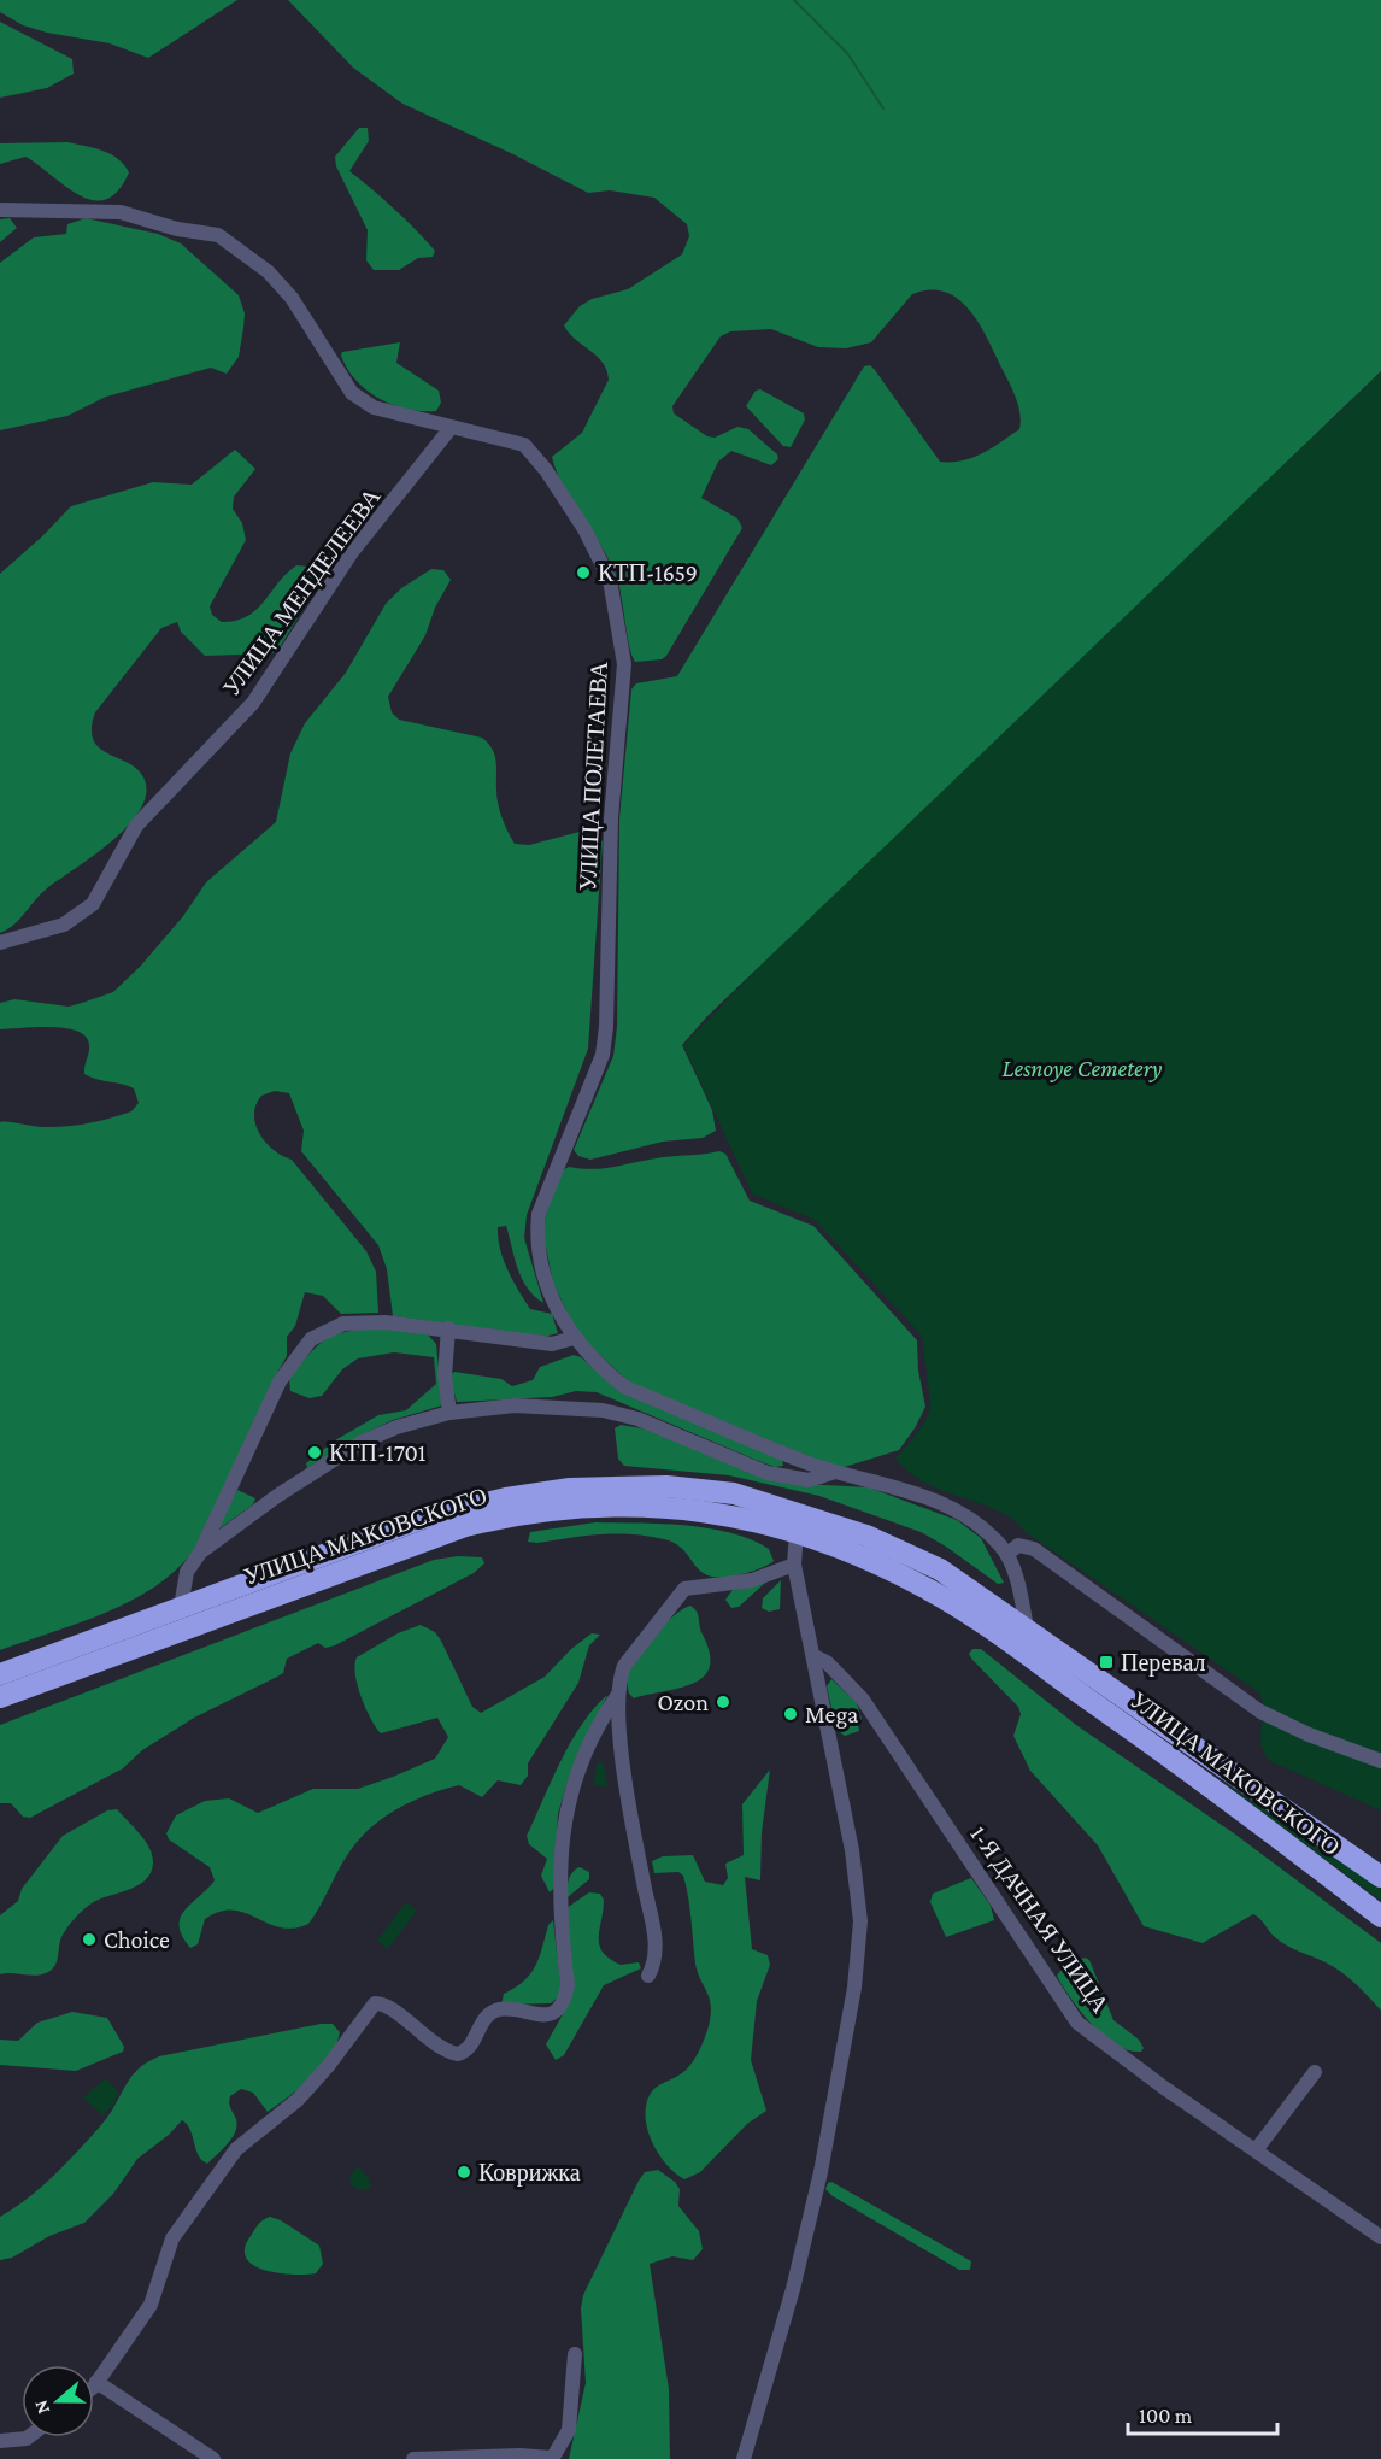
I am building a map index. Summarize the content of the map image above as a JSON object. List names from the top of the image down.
{
  "streets": {
    "highway": ["УЛИЦА МАКОВСКОГО"],
    "street": ["УЛИЦА МЕНДЕЛЕЕВА", "УЛИЦА ПОЛЕТАЕВА", "1-Я ДАЧНАЯ УЛИЦА"]
  },
  "crossings": [
    ["УЛИЦА МЕНДЕЛЕЕВА", "УЛИЦА ПОЛЕТАЕВА"]
  ],
  "parks": ["Lesnoye Cemetery"],
  "places": {
    "other": [
      "КТП-1659",
      "КТП-1701",
      "Ozon",
      "Mega",
      "Choice",
      "Коврижка"
    ],
    "transit": ["Перевал"]
  },
  "scale_bar": "100 m",
  "north": "left"
}
